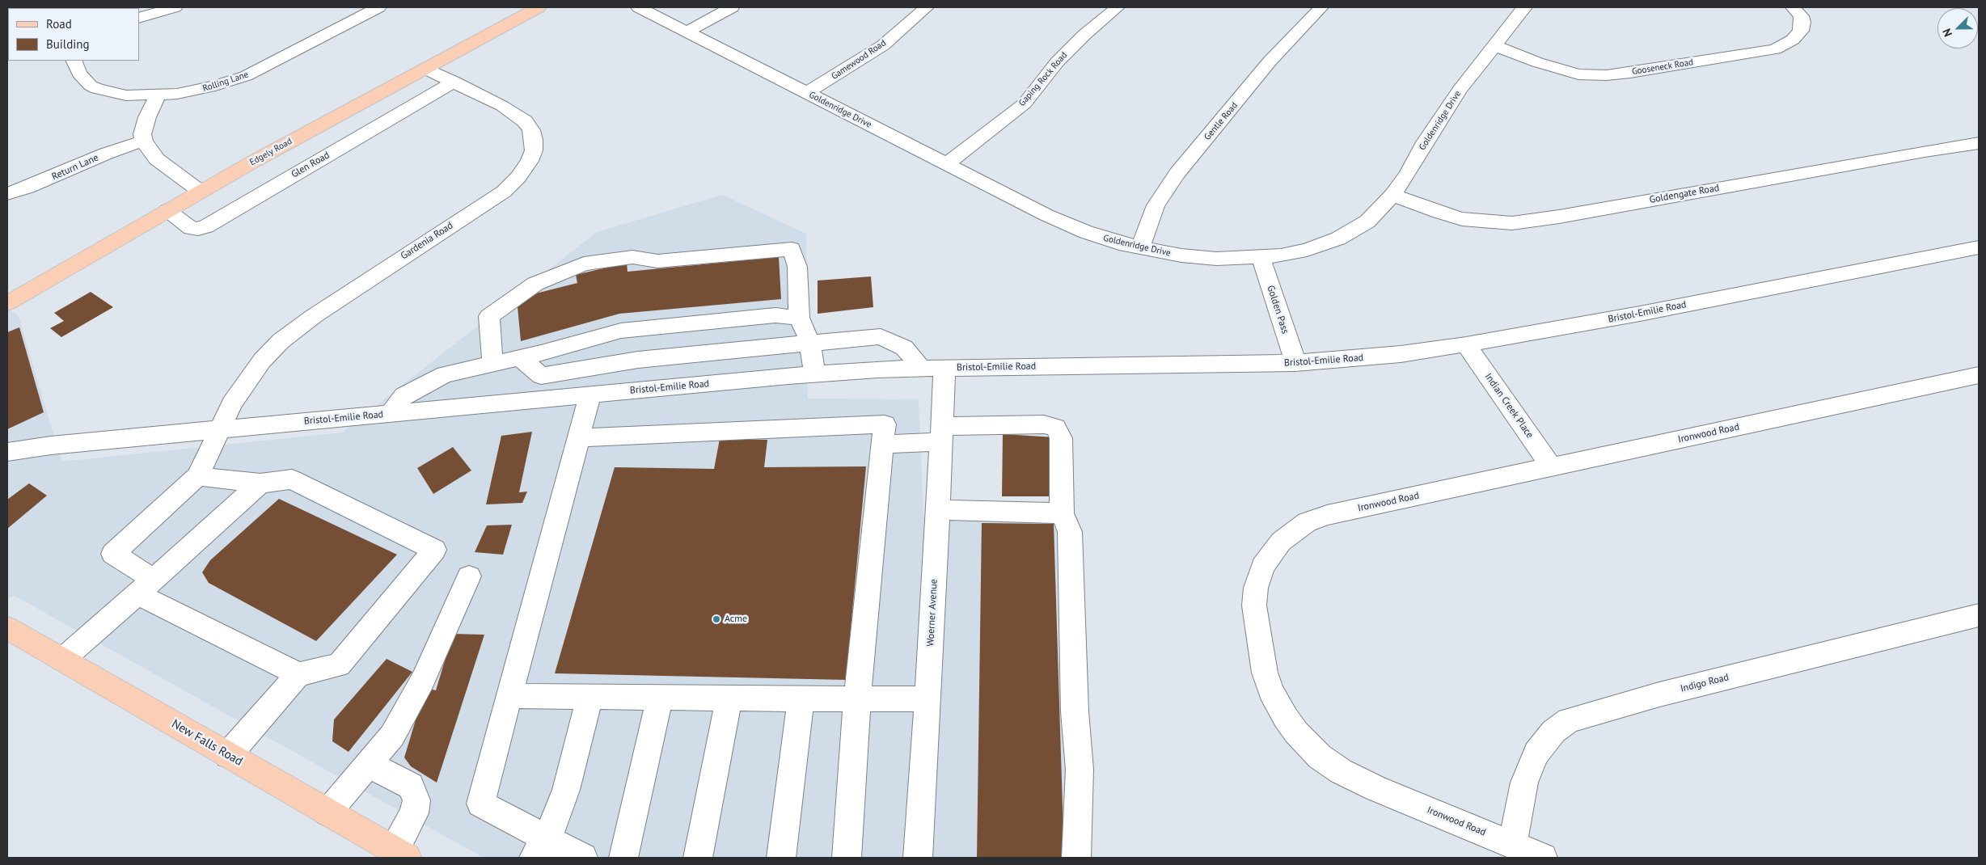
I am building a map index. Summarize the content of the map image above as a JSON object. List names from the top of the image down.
{
  "streets": {
    "main road": ["Edgely Road", "New Falls Road"],
    "street": [
      "Gamewood Road",
      "Gooseneck Road",
      "Gaping Rock Road",
      "Rolling Lane",
      "Goldenridge Drive",
      "Gentle Road",
      "Glen Road",
      "Return Lane",
      "Goldengate Road",
      "Gardenia Road",
      "Golden Pass",
      "Bristol-Emilie Road",
      "Indian Creek Place",
      "Ironwood Road",
      "Woerner Avenue",
      "Indigo Road"
    ]
  },
  "crossings": [
    ["Gamewood Road", "Goldenridge Drive"],
    ["Gooseneck Road", "Goldenridge Drive"],
    ["Gaping Rock Road", "Goldenridge Drive"],
    ["Goldenridge Drive", "Gentle Road"],
    ["Goldenridge Drive", "Goldengate Road"],
    ["Goldenridge Drive", "Golden Pass"],
    ["Edgely Road", "Glen Road"],
    ["Edgely Road", "Gardenia Road"],
    ["Glen Road", "Gardenia Road"],
    ["Gardenia Road", "Bristol-Emilie Road"],
    ["Golden Pass", "Bristol-Emilie Road"],
    ["Bristol-Emilie Road", "Indian Creek Place"],
    ["Bristol-Emilie Road", "Woerner Avenue"],
    ["Indian Creek Place", "Ironwood Road"],
    ["Ironwood Road", "Indigo Road"]
  ],
  "places": ["Acme"],
  "legend": ["Road", "Building"],
  "north": "bottom left"
}
